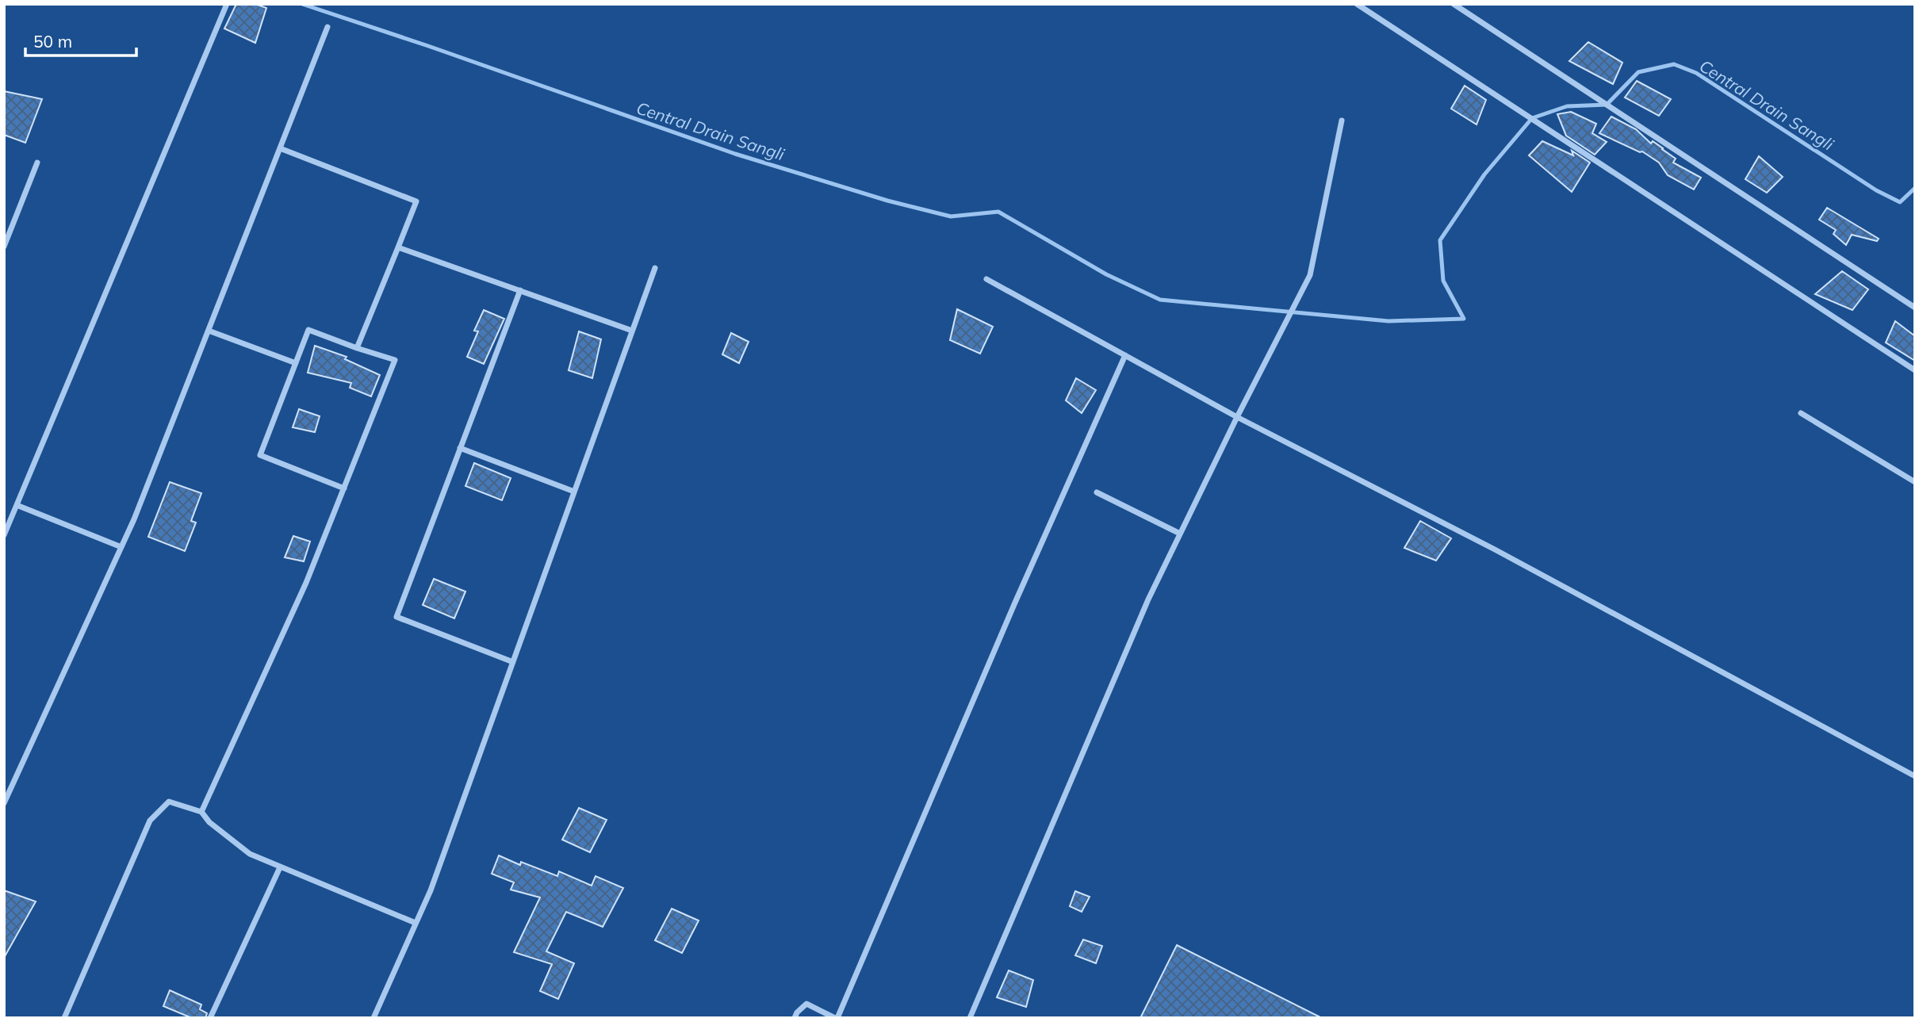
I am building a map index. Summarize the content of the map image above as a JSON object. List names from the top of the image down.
{
  "water": ["Central Drain Sangli"],
  "scale_bar": "50 m"
}
